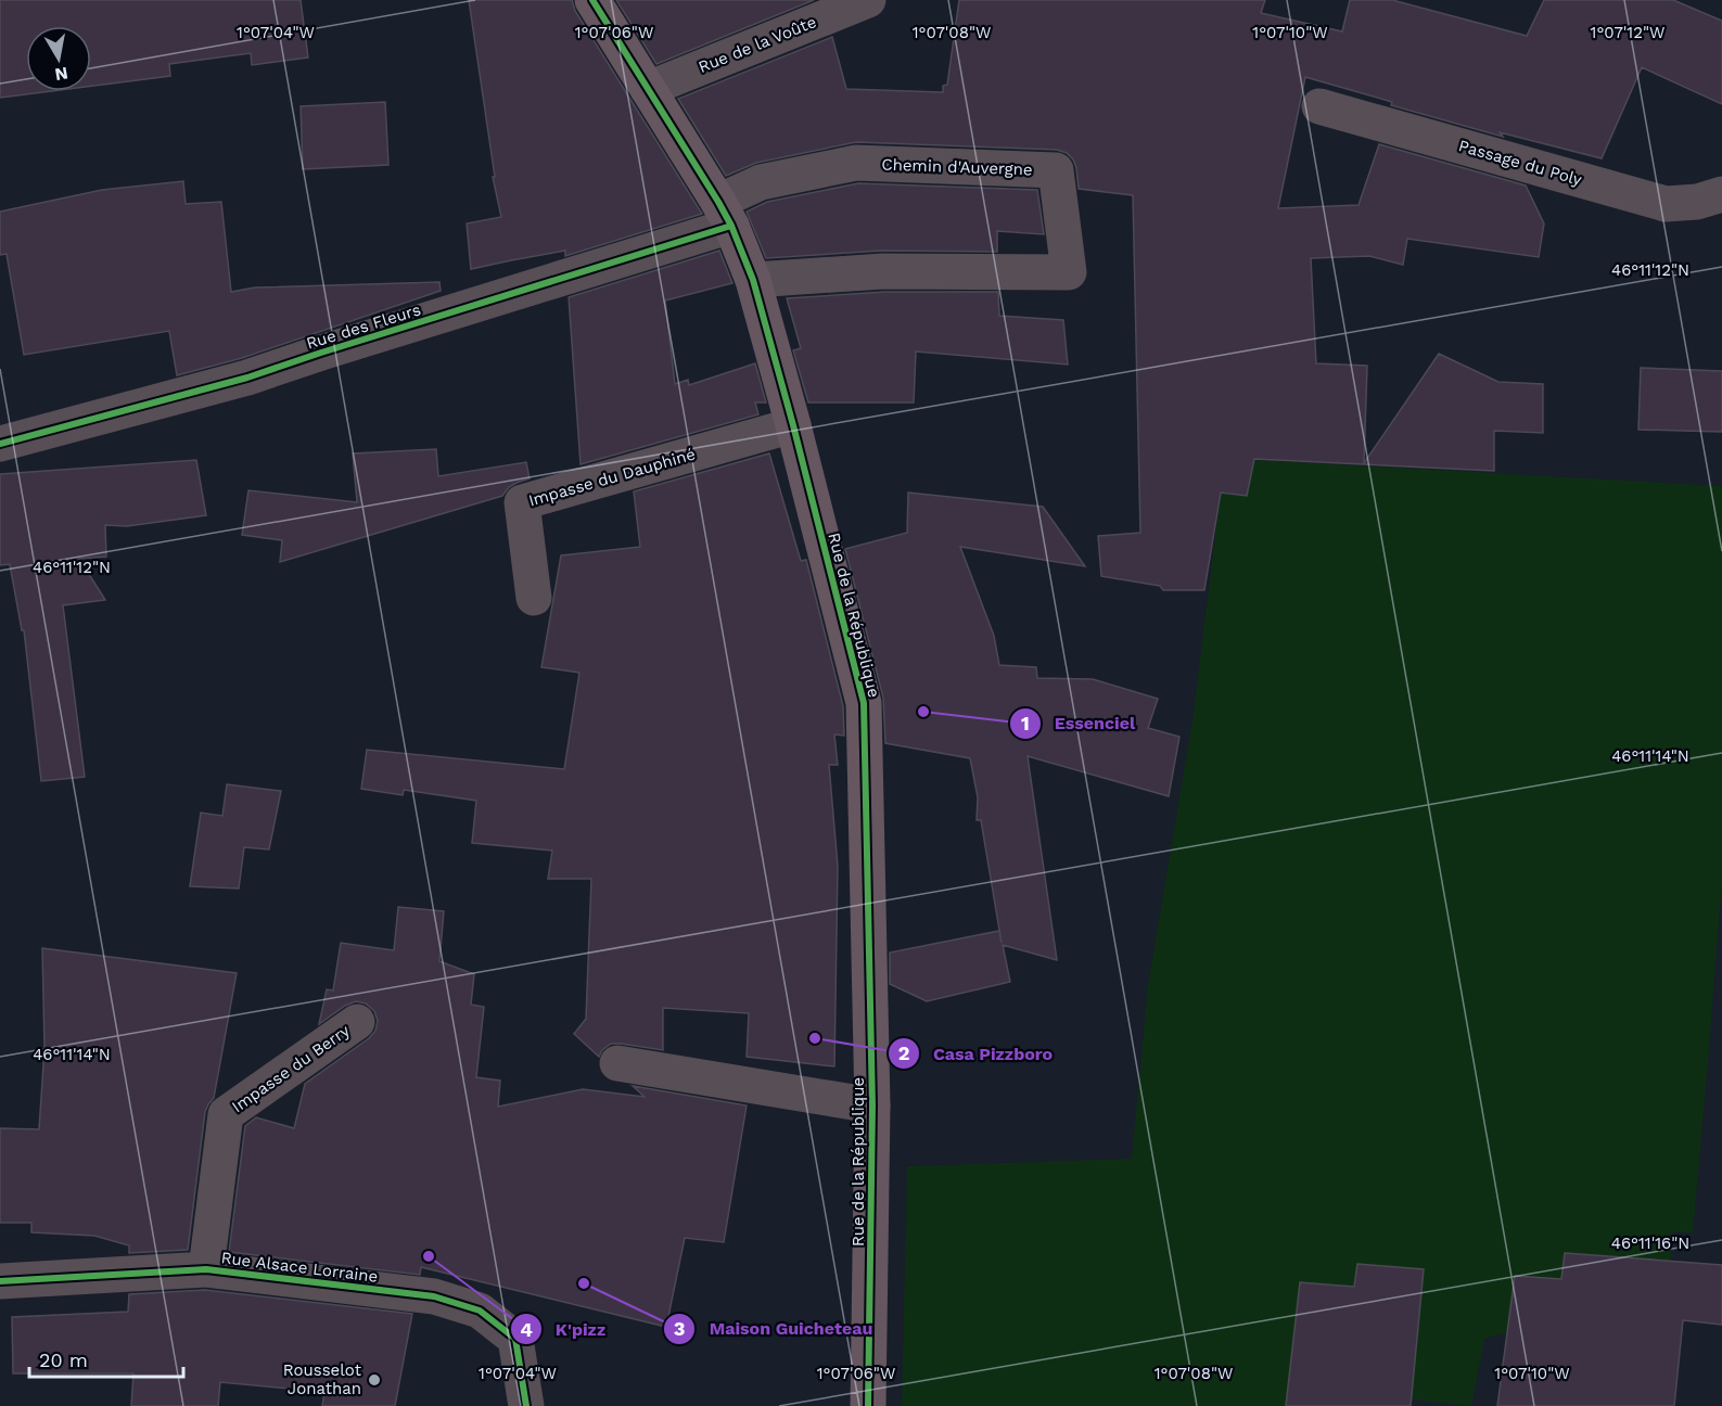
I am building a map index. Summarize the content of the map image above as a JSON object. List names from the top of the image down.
{
  "streets": {
    "main road": ["Rue de la République"],
    "street": [
      "Rue de la Voûte",
      "Passage du Poly",
      "Chemin d'Auvergne",
      "Rue des Fleurs",
      "Impasse du Dauphiné",
      "Impasse du Berry",
      "Rue Alsace Lorraine"
    ]
  },
  "crossings": [
    ["Rue de la Voûte", "Rue de la République"],
    ["Chemin d'Auvergne", "Rue des Fleurs"],
    ["Chemin d'Auvergne", "Rue de la République"],
    ["Rue des Fleurs", "Rue de la République"],
    ["Impasse du Dauphiné", "Rue de la République"],
    ["Impasse du Berry", "Rue Alsace Lorraine"]
  ],
  "places": [
    "Essenciel",
    "Casa Pizzboro",
    "K'pizz",
    "Maison Guicheteau",
    "Rousselot Jonathan"
  ],
  "scale_bar": "20 m",
  "north": "bottom",
  "coordinates": [
    "1°07'04\"W",
    "1°07'06\"W",
    "1°07'08\"W",
    "1°07'10\"W",
    "1°07'12\"W",
    "46°11'12\"N",
    "46°11'14\"N",
    "46°11'16\"N"
  ]
}
